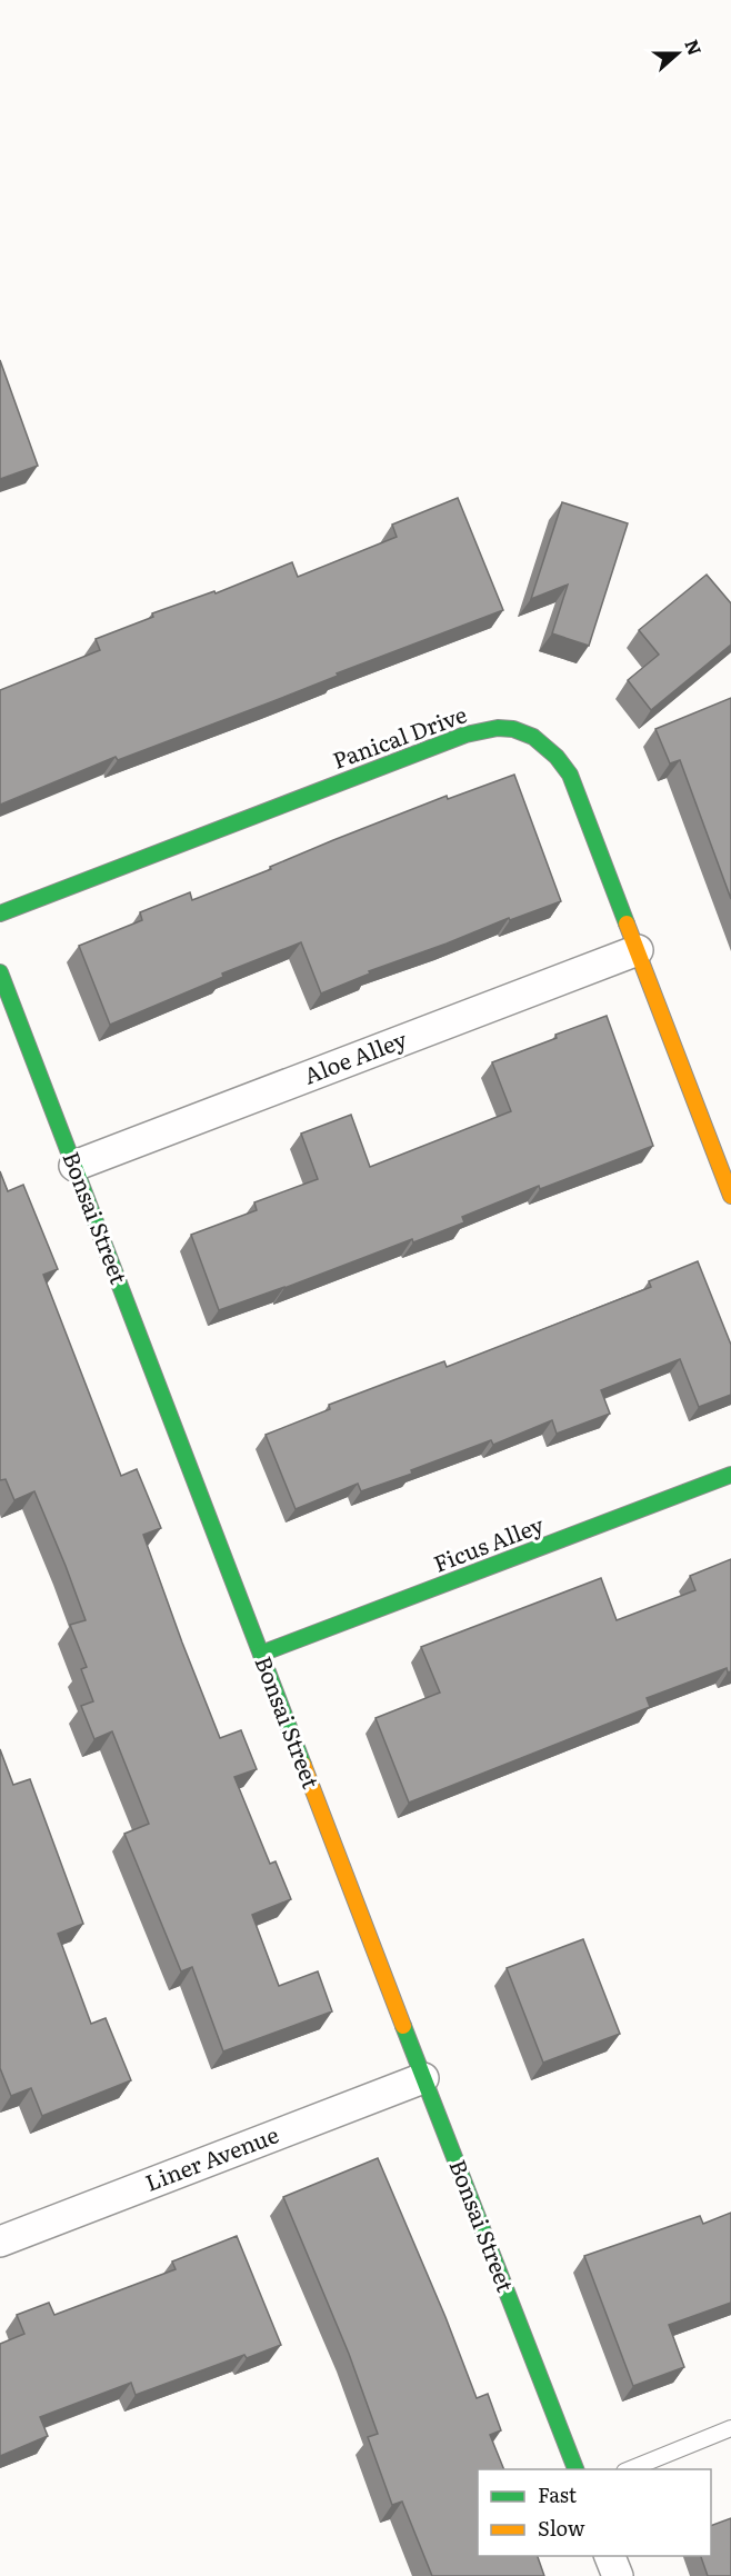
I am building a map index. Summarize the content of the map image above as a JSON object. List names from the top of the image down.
{
  "streets": {
    "street": [
      "Panical Drive",
      "Aloe Alley",
      "Bonsai Street",
      "Ficus Alley",
      "Liner Avenue"
    ]
  },
  "crossings": [
    ["Panical Drive", "Aloe Alley"],
    ["Aloe Alley", "Bonsai Street"],
    ["Bonsai Street", "Ficus Alley"],
    ["Bonsai Street", "Liner Avenue"]
  ],
  "legend": ["Fast", "Slow"],
  "north": "right"
}
